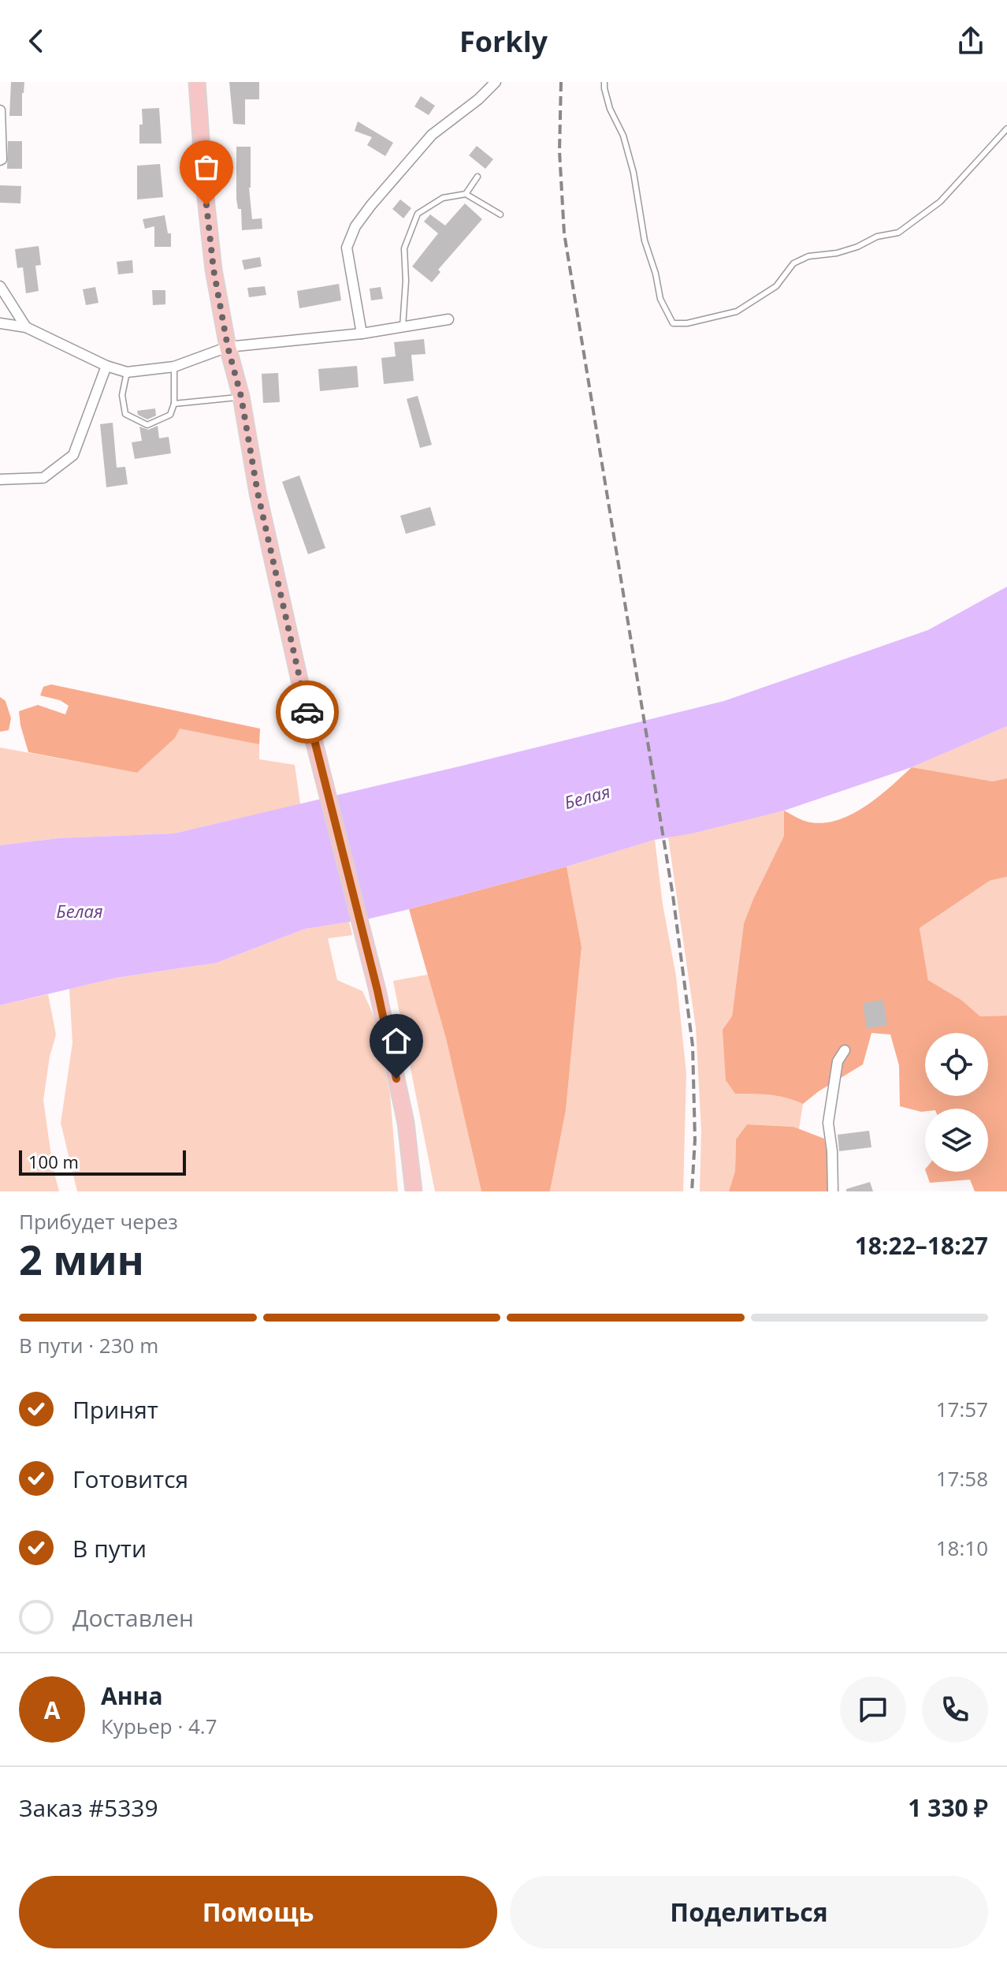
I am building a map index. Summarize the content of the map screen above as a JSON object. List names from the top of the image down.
{
  "water": ["Белая"],
  "scale_bar": "100 m",
  "page": {
    "header": "Forkly",
    "scale": "100 m",
    "heading": ["2 мин", "Прибудет через", "18:22–18:27"],
    "panel": [
      "Анна",
      "Курьер · 4.7",
      "Заказ #5339",
      "1 330 ₽"
    ],
    "bar": "В пути · 230 m",
    "list": [
      ["Принят", "17:57"],
      ["Готовится", "17:58"],
      ["В пути", "18:10"],
      "Доставлен"
    ],
    "round": "А",
    "buttons": ["Помощь", "Поделиться"]
  }
}
